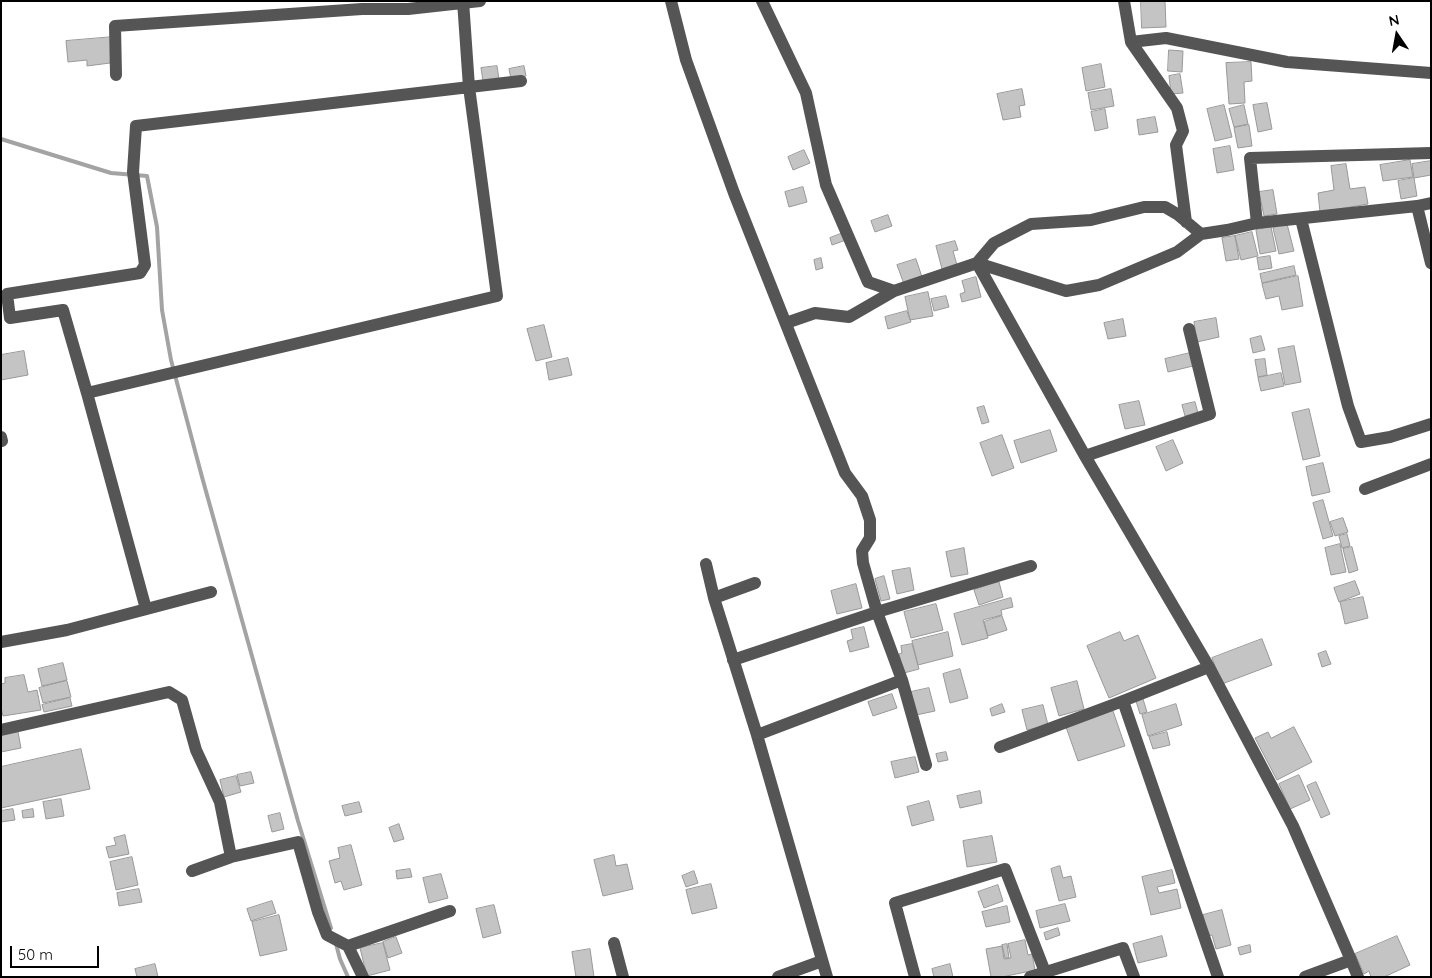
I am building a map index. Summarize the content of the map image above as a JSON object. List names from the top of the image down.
{
  "scale_bar": "50 m",
  "north": "top"
}
